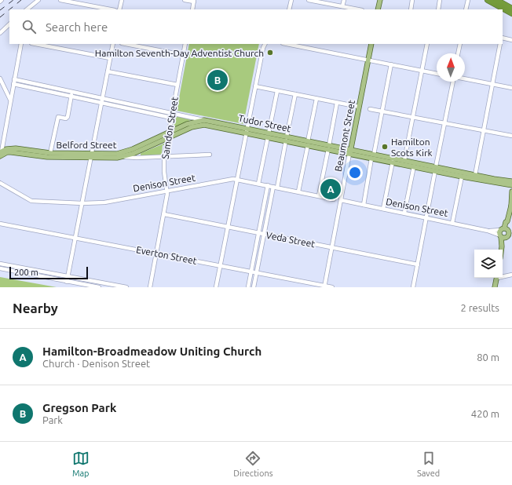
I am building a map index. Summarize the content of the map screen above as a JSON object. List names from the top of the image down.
{
  "streets": {
    "main road": ["Tudor Street", "Beaumont Street", "Belford Street"],
    "street": [
      "Samdon Street",
      "Denison Street",
      "Veda Street",
      "Everton Street"
    ]
  },
  "crossings": [
    ["Tudor Street", "Samdon Street"],
    ["Tudor Street", "Beaumont Street"],
    ["Tudor Street", "Belford Street"],
    ["Samdon Street", "Belford Street"],
    ["Samdon Street", "Denison Street"],
    ["Samdon Street", "Veda Street"],
    ["Samdon Street", "Everton Street"],
    ["Beaumont Street", "Denison Street"],
    ["Beaumont Street", "Veda Street"],
    ["Beaumont Street", "Everton Street"]
  ],
  "places": ["Hamilton Seventh-Day Adventist Church", "Hamilton Scots Kirk"],
  "scale_bar": "200 m",
  "north": "top",
  "page": {
    "search": "Search here",
    "pins": ["B", "A"],
    "scale": "200 m",
    "heading": ["Nearby", "2 results"],
    "list": [
      {
        "mark": "A",
        "name": "Hamilton-Broadmeadow Uniting Church",
        "note": "Church · Denison Street",
        "value": "80 m"
      },
      {
        "mark": "B",
        "name": "Gregson Park",
        "note": "Park",
        "value": "420 m"
      }
    ],
    "nav": ["Map", "Directions", "Saved"]
  }
}
